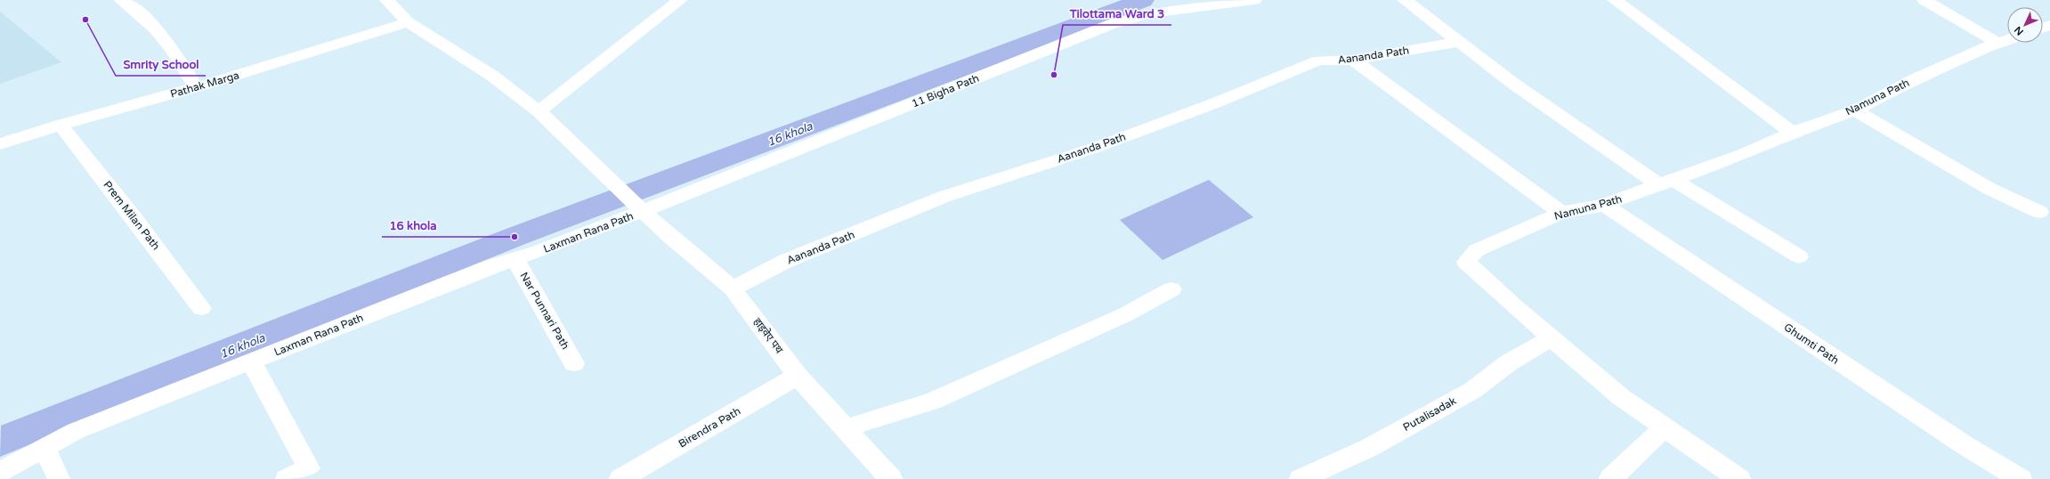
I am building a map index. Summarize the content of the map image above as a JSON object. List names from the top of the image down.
{
  "streets": {
    "street": [
      "Aananda Path",
      "Pathak Marga",
      "11 Bigha Path",
      "Namuna Path",
      "Prem Milan Path",
      "Laxman Rana Path",
      "Nar Punnari Path",
      "हाइवेए पथ",
      "Ghumti Path",
      "Putalisadak",
      "Birendra Path"
    ]
  },
  "crossings": [
    ["Aananda Path", "हाइवेए पथ"],
    ["Pathak Marga", "Prem Milan Path"],
    ["Pathak Marga", "हाइवेए पथ"],
    ["11 Bigha Path", "Laxman Rana Path"],
    ["11 Bigha Path", "हाइवेए पथ"],
    ["Namuna Path", "Ghumti Path"],
    ["Namuna Path", "Putalisadak"],
    ["Laxman Rana Path", "Nar Punnari Path"],
    ["Laxman Rana Path", "हाइवेए पथ"],
    ["हाइवेए पथ", "Birendra Path"]
  ],
  "water": ["16 khola"],
  "places": ["Smrity School", "Tilottama Ward 3", "16 khola"],
  "north": "bottom left"
}
